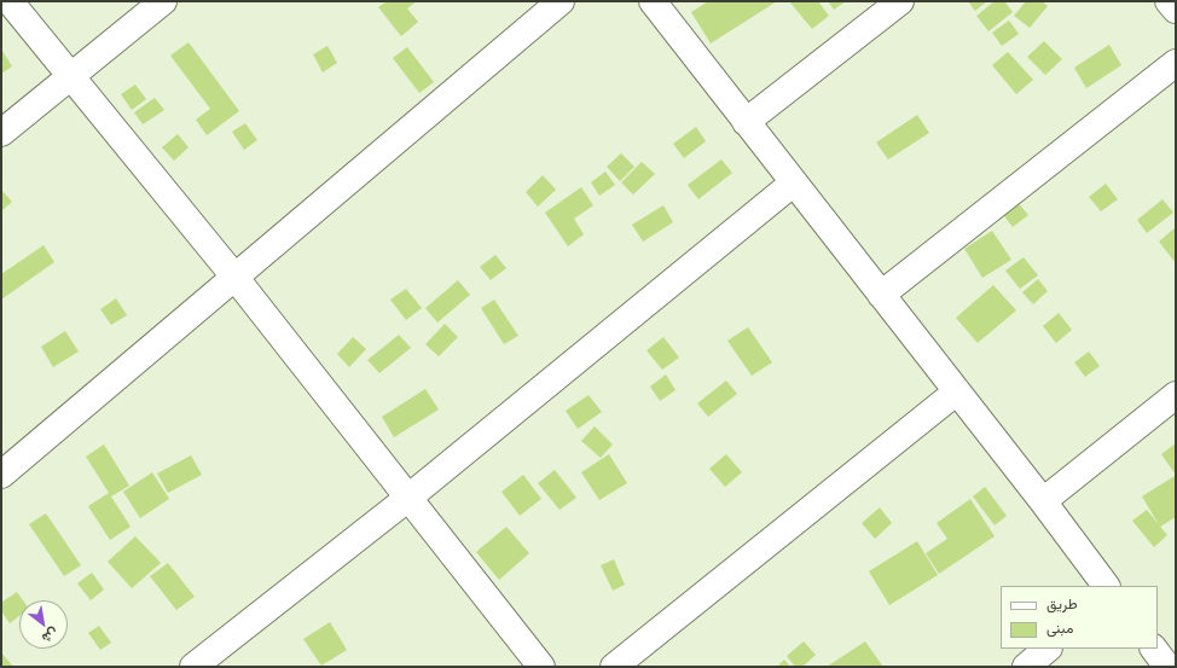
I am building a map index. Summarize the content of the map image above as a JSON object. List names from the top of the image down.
{
  "legend": ["طريق", "مبنى"],
  "north": "bottom right"
}
